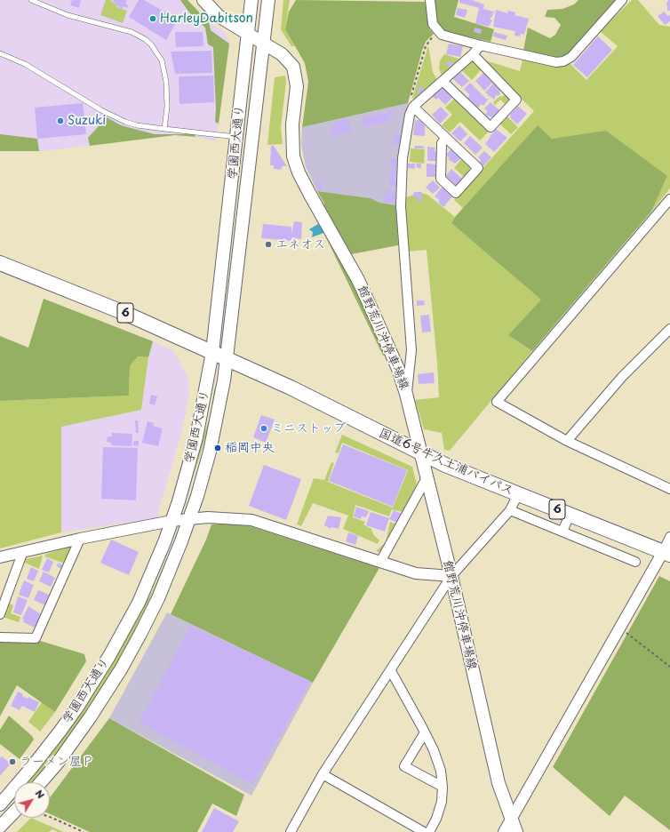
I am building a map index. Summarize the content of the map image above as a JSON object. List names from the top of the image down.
{
  "streets": {
    "highway": ["6", "国道6号牛久土浦バイパス"],
    "main road": ["学園西大通り", "館野荒川沖停車場線"]
  },
  "crossings": [
    ["学園西大通り", "6"],
    ["学園西大通り", "館野荒川沖停車場線"],
    ["学園西大通り", "国道6号牛久土浦バイパス"],
    ["6", "国道6号牛久土浦バイパス"],
    ["館野荒川沖停車場線", "国道6号牛久土浦バイパス"]
  ],
  "places": [
    "HarleyDabitson",
    "Suzuki",
    "エネオス",
    "ミニストップ",
    "稲岡中央",
    "ラーメン屋Ｐ"
  ],
  "north": "top right"
}
